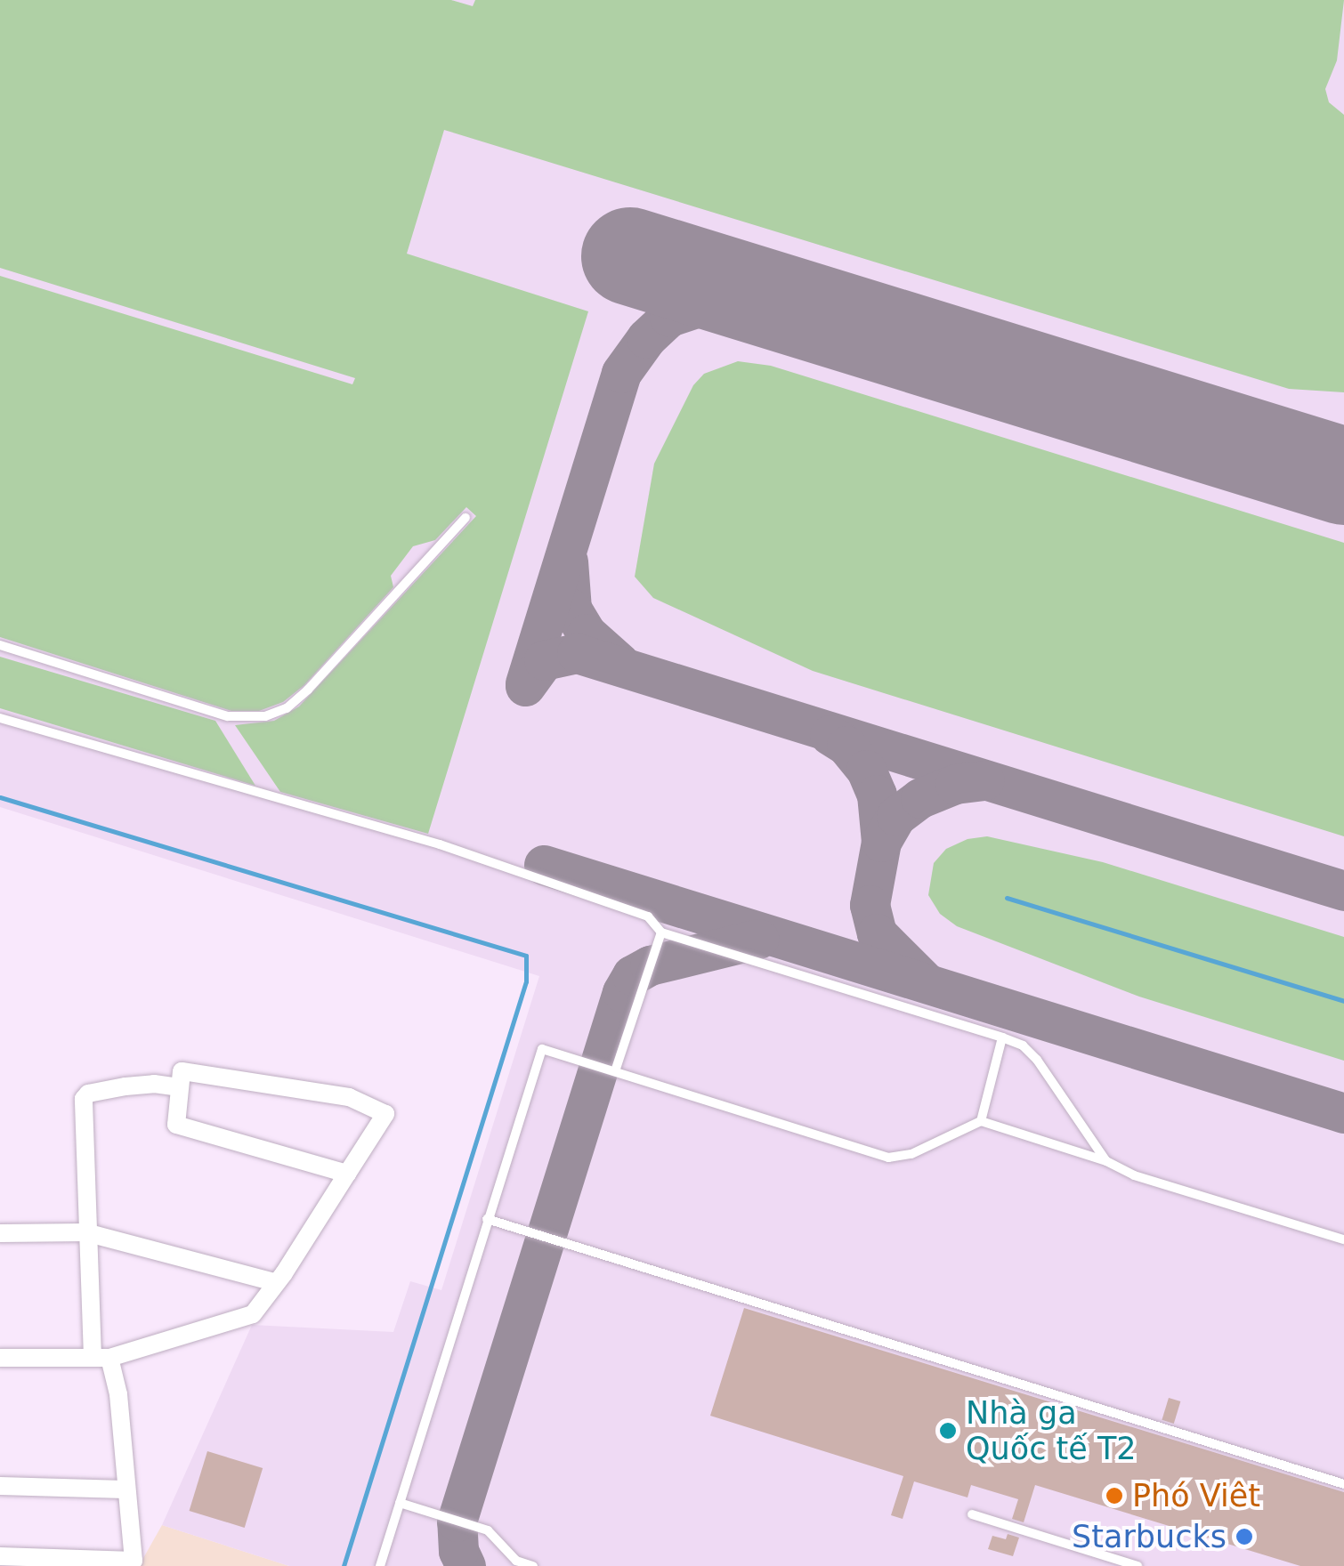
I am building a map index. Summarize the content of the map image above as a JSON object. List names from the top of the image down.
{
  "places": ["Nhà ga Quốc tế T2", "Phó Viêt", "Starbucks"]
}
